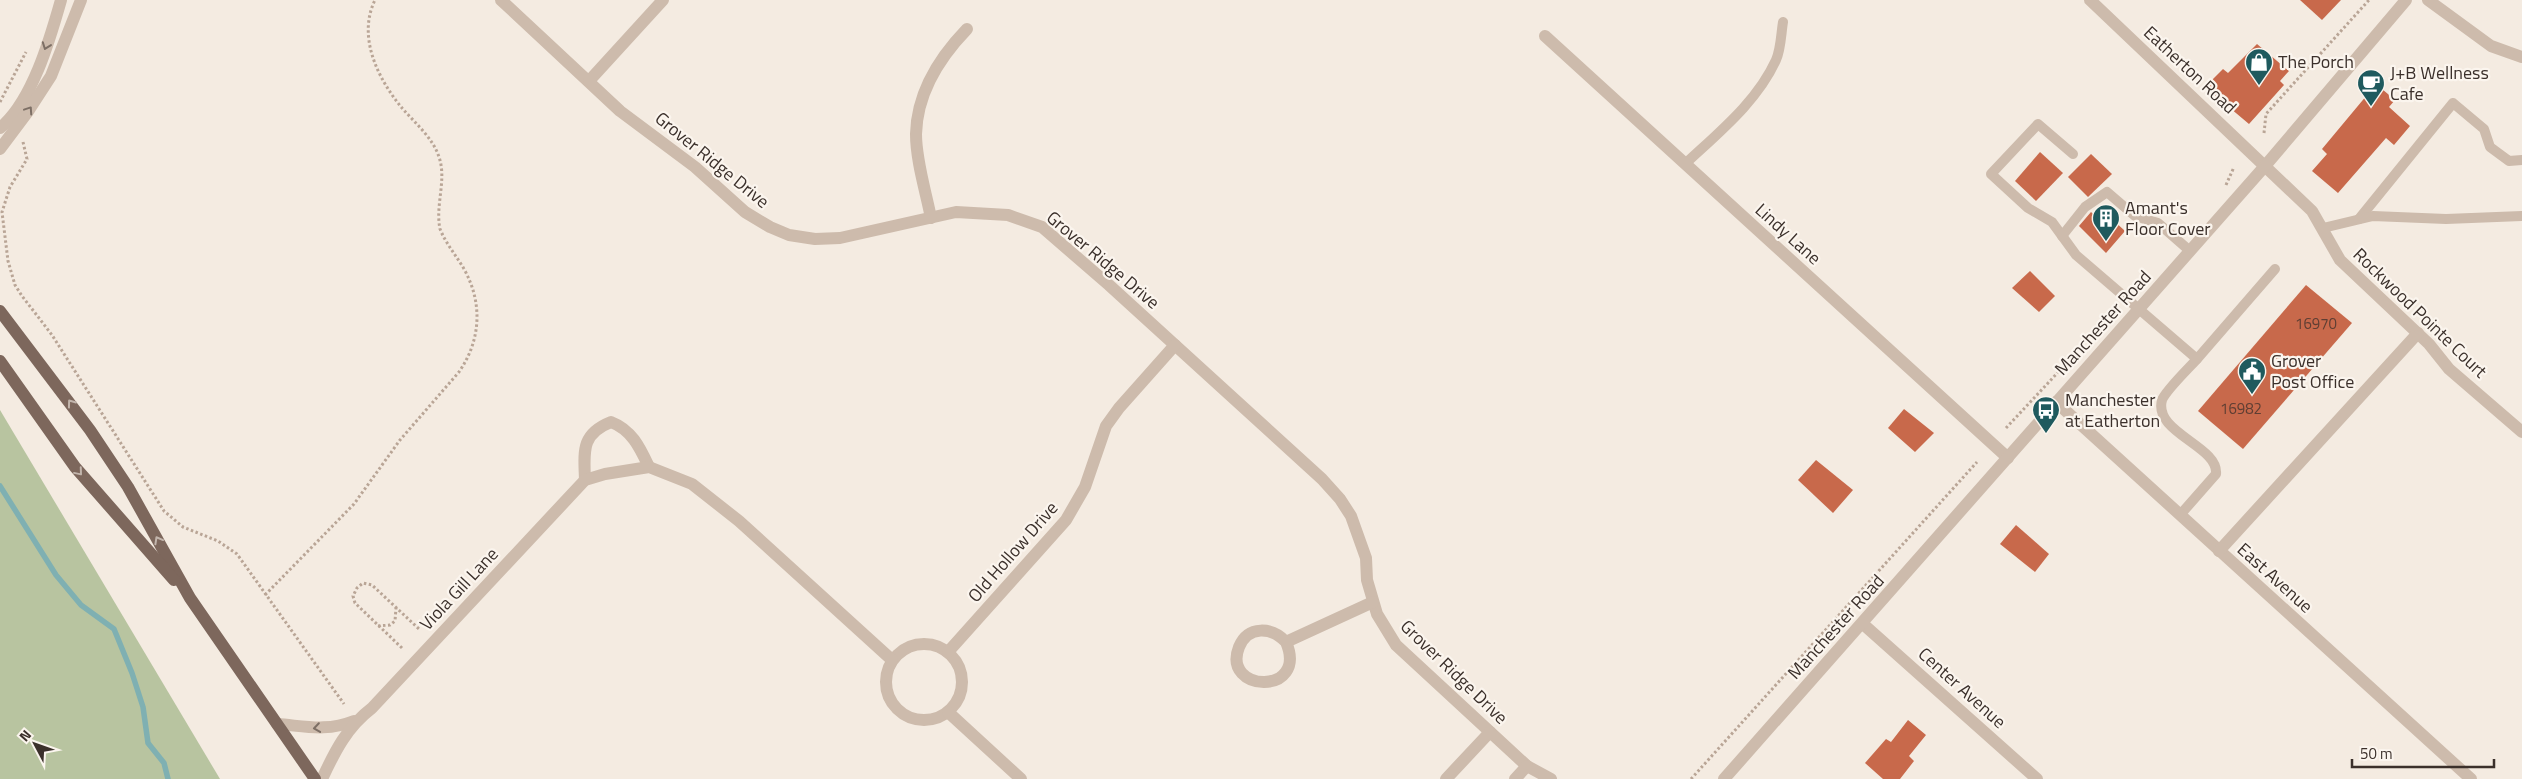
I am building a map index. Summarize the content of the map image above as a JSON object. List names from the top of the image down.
{
  "streets": {
    "street": [
      "Eatherton Road",
      "Grover Ridge Drive",
      "Lindy Lane",
      "Rockwood Pointe Court",
      "Manchester Road",
      "Old Hollow Drive",
      "East Avenue",
      "Viola Gill Lane",
      "Center Avenue"
    ]
  },
  "crossings": [
    ["Eatherton Road", "Rockwood Pointe Court"],
    ["Eatherton Road", "Manchester Road"],
    ["Grover Ridge Drive", "Old Hollow Drive"],
    ["Lindy Lane", "Manchester Road"],
    ["Rockwood Pointe Court", "Manchester Road"],
    ["Manchester Road", "East Avenue"],
    ["Manchester Road", "Center Avenue"]
  ],
  "places": {
    "shop": ["The Porch"],
    "cafe": ["J+B Wellness Cafe"],
    "building": ["Amant's Floor Cover"],
    "public building": ["Grover Post Office"],
    "bus stop": ["Manchester at Eatherton"]
  },
  "house_numbers": ["16970", "16982"],
  "scale_bar": "50 m",
  "north": "top left"
}
